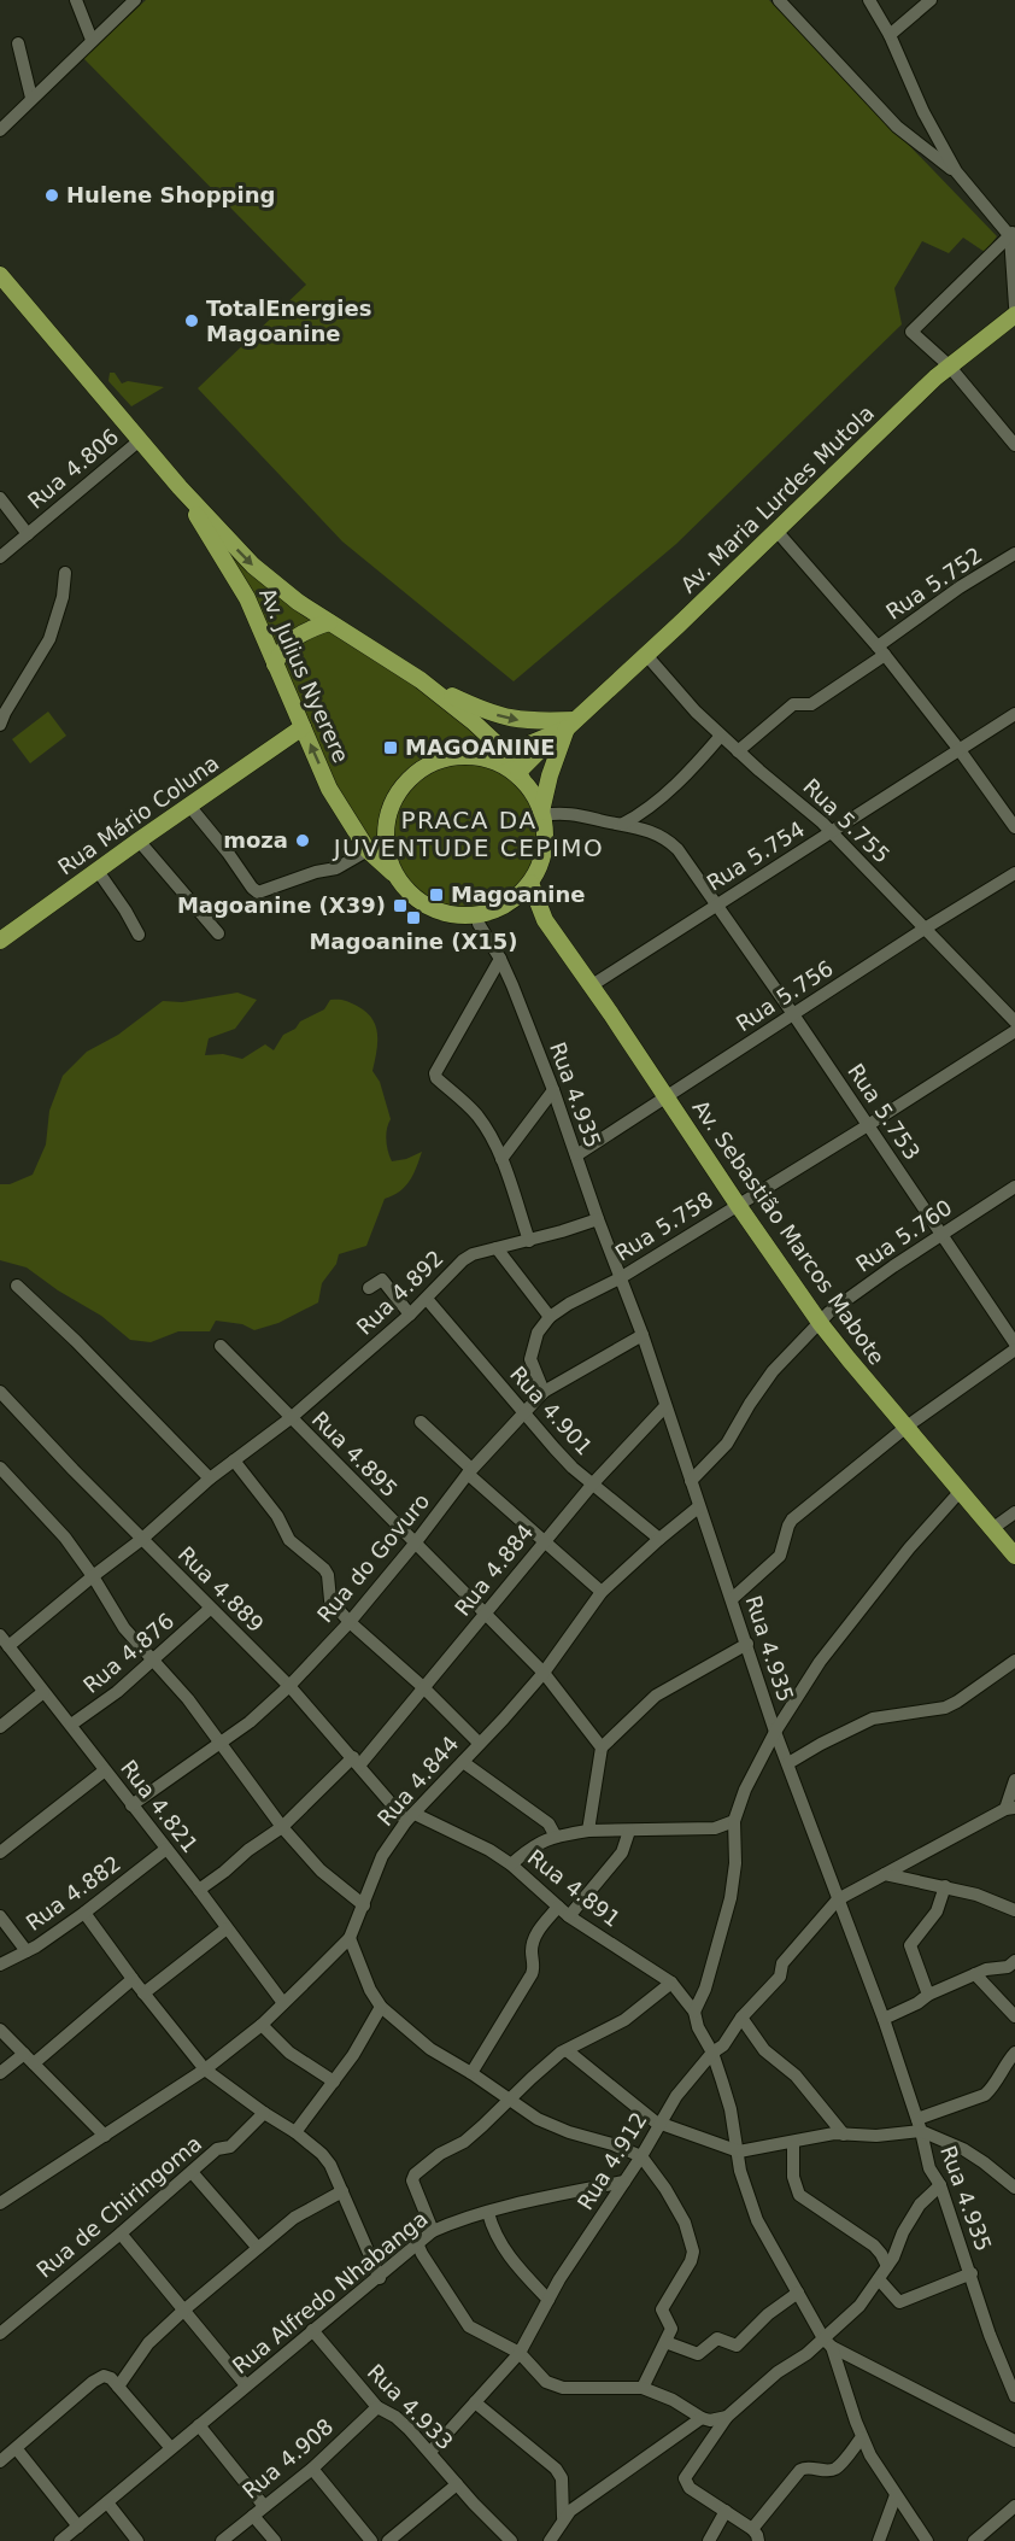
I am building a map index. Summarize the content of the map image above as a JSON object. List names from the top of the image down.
{
  "streets": {
    "main road": [
      "Av. Maria Lurdes Mutola",
      "Av. Julius Nyerere",
      "Rua Mário Coluna",
      "Av. Sebastião Marcos Mabote"
    ],
    "street": [
      "Rua 4.806",
      "Rua 5.752",
      "Rua 5.755",
      "Rua 5.754",
      "Rua 5.756",
      "Rua 4.935",
      "Rua 5.753",
      "Rua 5.758",
      "Rua 5.760",
      "Rua 4.892",
      "Rua 4.901",
      "Rua 4.895",
      "Rua do Govuro",
      "Rua 4.884",
      "Rua 4.889",
      "Rua 4.876",
      "Rua 4.844",
      "Rua 4.821",
      "Rua 4.891",
      "Rua 4.882",
      "Rua 4.912",
      "Rua de Chiringoma",
      "Rua Alfredo Nhabanga",
      "Rua 4.933",
      "Rua 4.908"
    ]
  },
  "crossings": [
    ["Rua 4.806", "Av. Julius Nyerere"],
    ["Av. Maria Lurdes Mutola", "Rua 5.755"],
    ["Rua 5.752", "Rua 5.755"],
    ["Av. Julius Nyerere", "Rua Mário Coluna"],
    ["Av. Julius Nyerere", "Rua 4.935"],
    ["Av. Julius Nyerere", "Rua 5.753"],
    ["Av. Julius Nyerere", "Av. Sebastião Marcos Mabote"],
    ["Rua 5.755", "Rua 5.754"],
    ["Rua 5.755", "Rua 5.756"],
    ["Rua 5.754", "Rua 5.753"],
    ["Rua 5.754", "Av. Sebastião Marcos Mabote"],
    ["Rua 5.756", "Rua 4.935"],
    ["Rua 5.756", "Rua 5.753"],
    ["Rua 5.756", "Av. Sebastião Marcos Mabote"],
    ["Rua 4.935", "Rua 5.753"],
    ["Rua 4.935", "Rua 5.758"],
    ["Rua 4.935", "Av. Sebastião Marcos Mabote"],
    ["Rua 4.935", "Rua 5.760"],
    ["Rua 4.935", "Rua 4.892"],
    ["Rua 4.935", "Rua do Govuro"],
    ["Rua 4.935", "Rua 4.884"],
    ["Rua 4.935", "Rua 4.844"],
    ["Rua 4.935", "Rua 4.912"],
    ["Rua 5.753", "Rua 5.758"],
    ["Rua 5.753", "Av. Sebastião Marcos Mabote"],
    ["Rua 5.753", "Rua 5.760"],
    ["Rua 5.758", "Av. Sebastião Marcos Mabote"],
    ["Av. Sebastião Marcos Mabote", "Rua 5.760"],
    ["Rua 4.892", "Rua 4.901"],
    ["Rua 4.892", "Rua 4.895"],
    ["Rua 4.892", "Rua 4.889"],
    ["Rua 4.892", "Rua 4.821"],
    ["Rua 4.901", "Rua do Govuro"],
    ["Rua 4.901", "Rua 4.884"],
    ["Rua 4.901", "Rua 4.844"],
    ["Rua 4.895", "Rua do Govuro"],
    ["Rua 4.895", "Rua 4.884"],
    ["Rua 4.895", "Rua 4.844"],
    ["Rua do Govuro", "Rua 4.889"],
    ["Rua do Govuro", "Rua 4.821"],
    ["Rua 4.884", "Rua 4.889"],
    ["Rua 4.884", "Rua 4.821"],
    ["Rua 4.889", "Rua 4.876"],
    ["Rua 4.889", "Rua 4.844"],
    ["Rua 4.889", "Rua 4.891"],
    ["Rua 4.876", "Rua 4.821"],
    ["Rua 4.844", "Rua 4.821"],
    ["Rua 4.844", "Rua 4.891"],
    ["Rua 4.821", "Rua 4.882"],
    ["Rua 4.891", "Rua 4.912"],
    ["Rua 4.912", "Rua Alfredo Nhabanga"],
    ["Rua 4.912", "Rua 4.933"],
    ["Rua Alfredo Nhabanga", "Rua 4.933"],
    ["Rua 4.933", "Rua 4.908"]
  ],
  "districts": ["PRACA DA JUVENTUDE CEPIMO"],
  "places": {
    "other": ["Hulene Shopping", "TotalEnergies Magoanine", "moza"],
    "transit": [
      "MAGOANINE",
      "Magoanine",
      "Magoanine (X39)",
      "Magoanine (X15)"
    ]
  }
}
